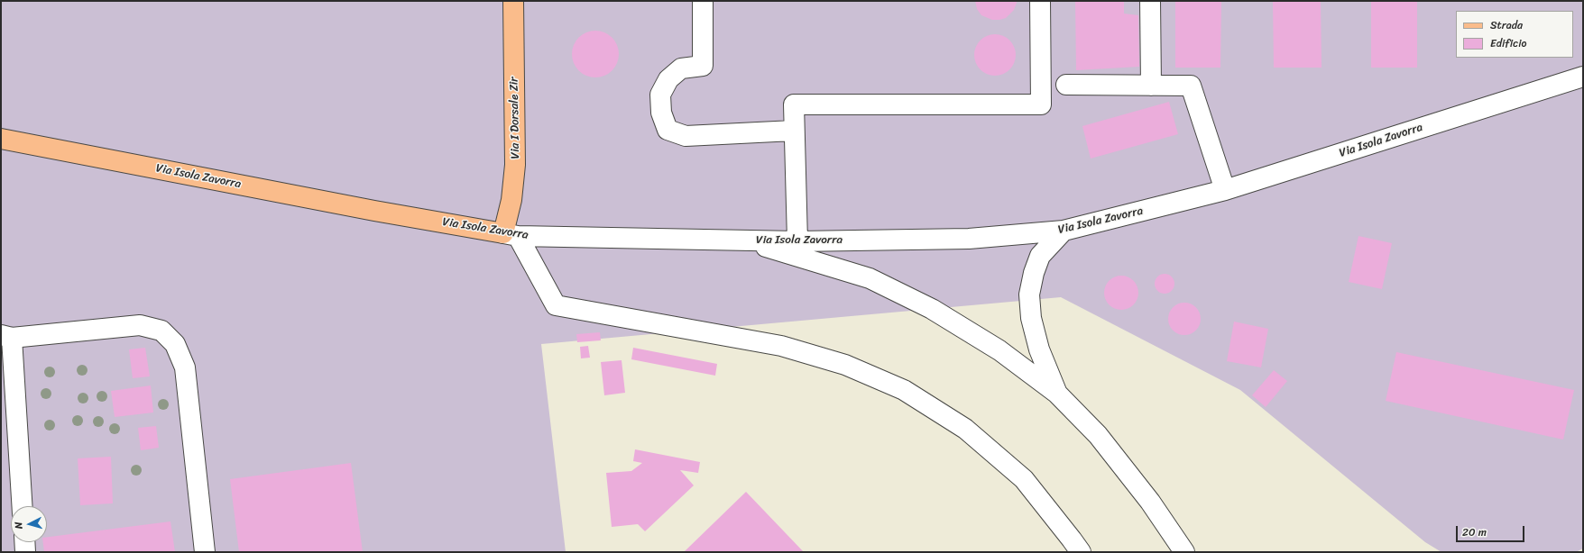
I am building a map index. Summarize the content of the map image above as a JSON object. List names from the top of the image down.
{
  "streets": {
    "main road": ["Via I Dorsale Zir", "Via Isola Zavorra"]
  },
  "crossings": [
    ["Via I Dorsale Zir", "Via Isola Zavorra"]
  ],
  "legend": ["Strada", "Edificio"],
  "scale_bar": "20 m",
  "north": "left"
}
